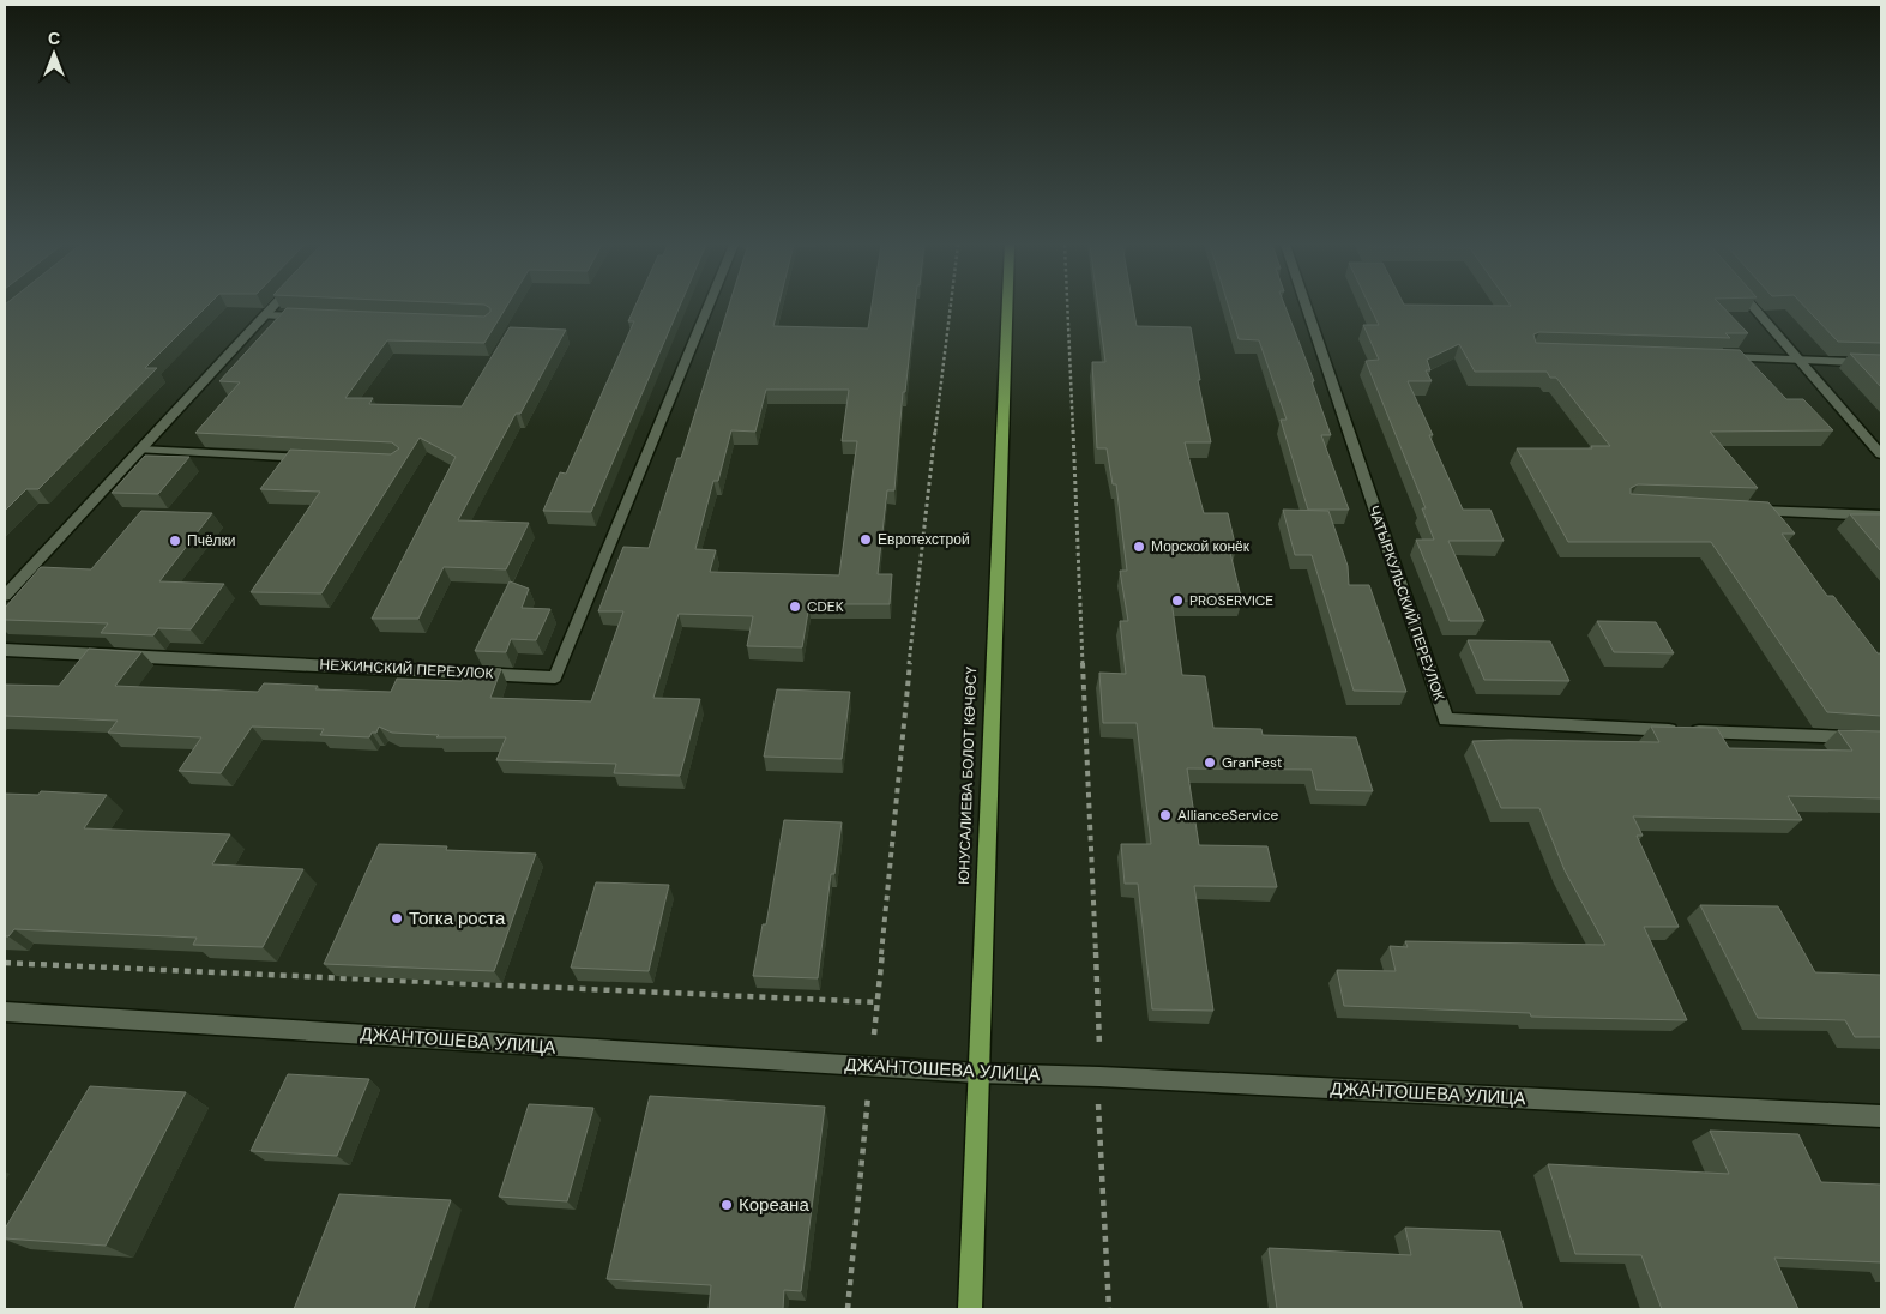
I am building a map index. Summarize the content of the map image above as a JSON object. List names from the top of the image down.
{
  "streets": {
    "main road": ["ЮНУСАЛИЕВА БОЛОТ КӨЧӨСҮ"],
    "street": ["ЧАТЫРКУЛЬСКИЙ ПЕРЕУЛОК", "НЕЖИНСКИЙ ПЕРЕУЛОК", "ДЖАНТОШЕВА УЛИЦА"]
  },
  "crossings": [
    ["ЮНУСАЛИЕВА БОЛОТ КӨЧӨСҮ", "ДЖАНТОШЕВА УЛИЦА"]
  ],
  "places": [
    "Евротехстрой",
    "Пчёлки",
    "Морской конёк",
    "PROSERVICE",
    "CDEK",
    "GranFest",
    "AllianceService",
    "Тогка роста",
    "Кореана"
  ],
  "north": "top"
}
